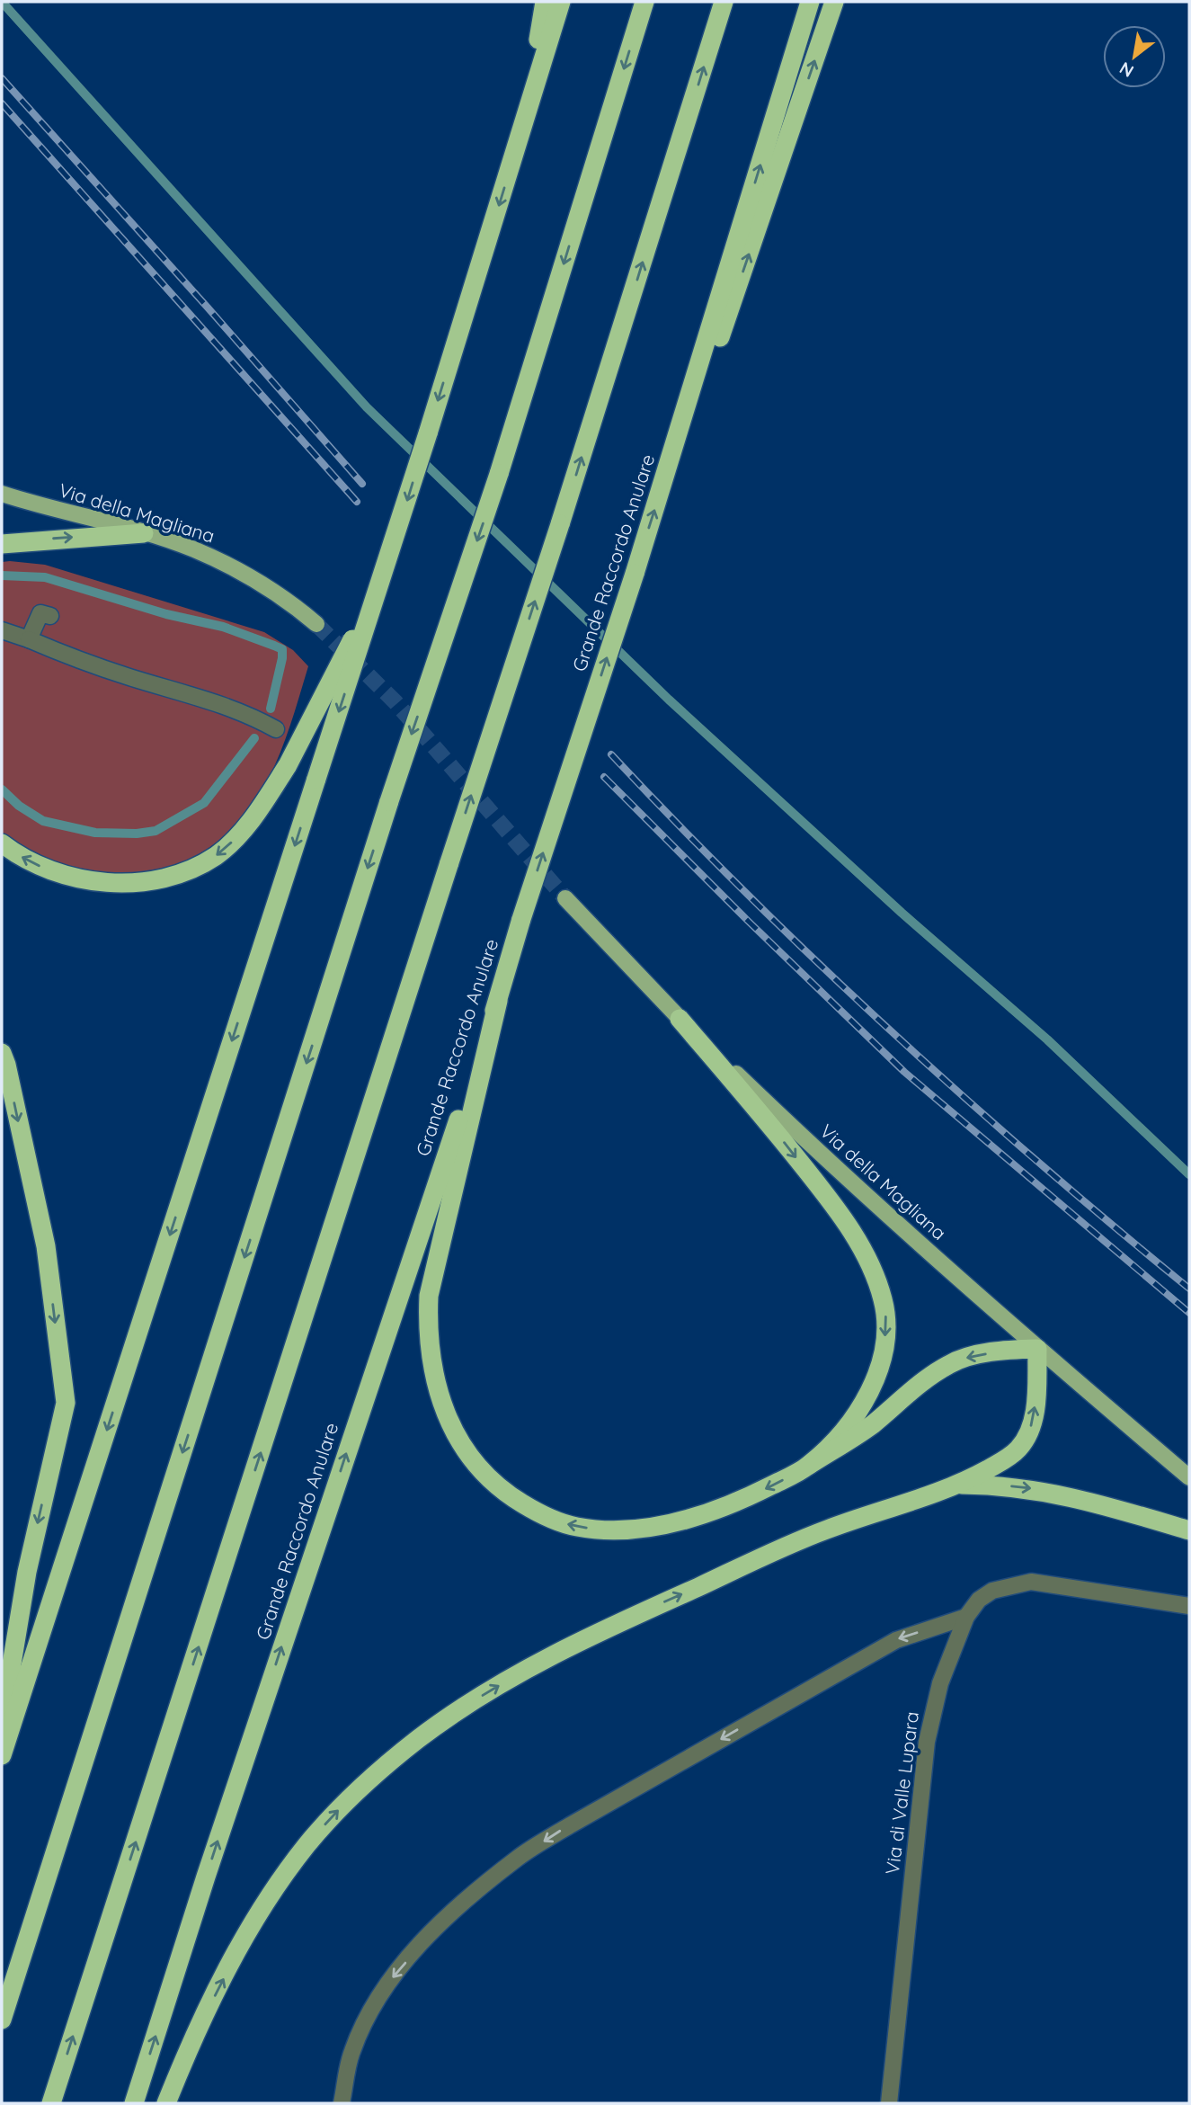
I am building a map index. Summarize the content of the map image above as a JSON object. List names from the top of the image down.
{
  "streets": {
    "highway": ["Grande Raccordo Anulare"],
    "main road": ["Via della Magliana"],
    "street": ["Via di Valle Lupara"]
  },
  "north": "bottom left"
}
